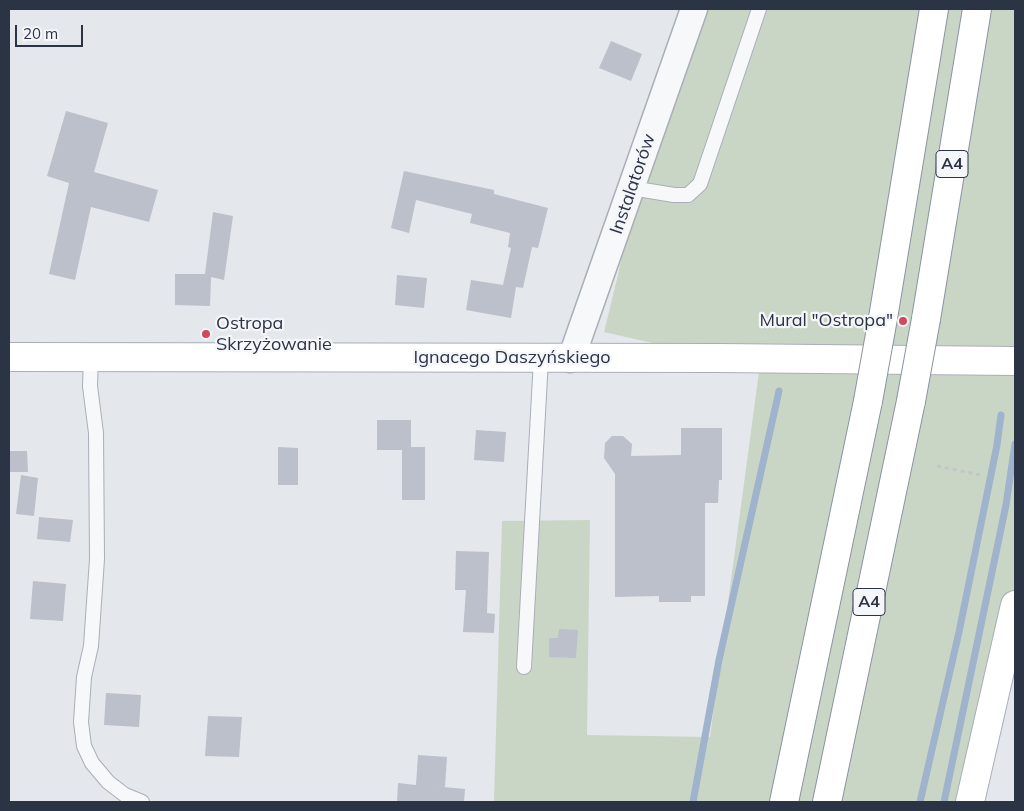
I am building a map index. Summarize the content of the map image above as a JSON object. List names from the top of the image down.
{
  "streets": {
    "main road": ["A4", "Ignacego Daszyńskiego"],
    "street": ["Instalatorów"]
  },
  "crossings": [
    ["Instalatorów", "Ignacego Daszyńskiego"]
  ],
  "places": ["Mural \"Ostropa\"", "Ostropa Skrzyżowanie"],
  "scale_bar": "20 m"
}
